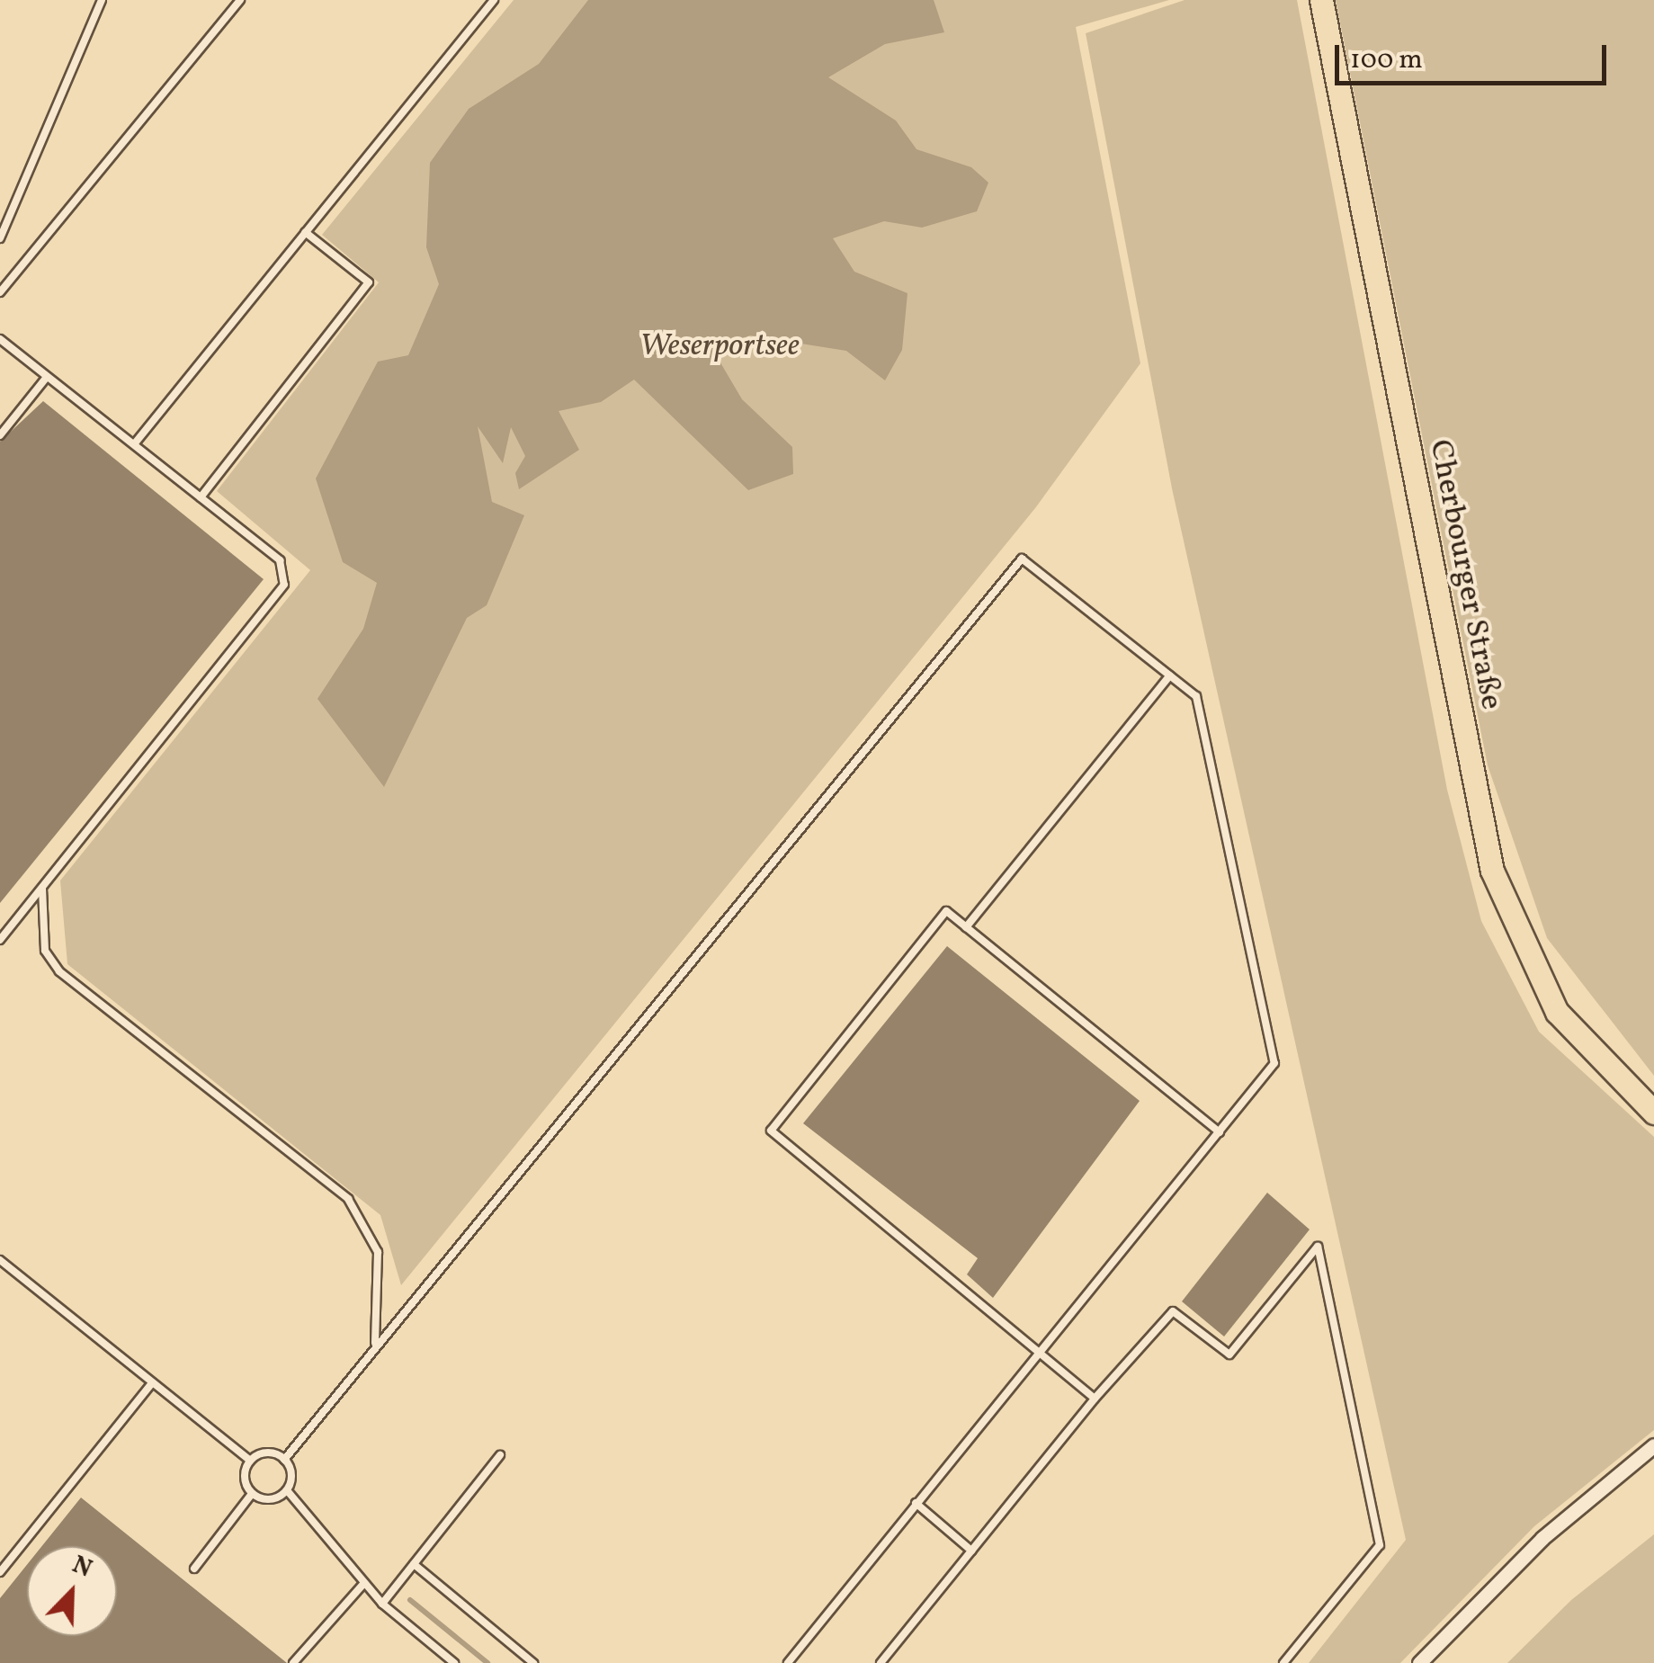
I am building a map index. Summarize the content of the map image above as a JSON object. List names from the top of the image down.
{
  "streets": {
    "main road": ["Cherbourger Straße"]
  },
  "parks": ["Weserportsee"],
  "scale_bar": "100 m",
  "north": "top right"
}
